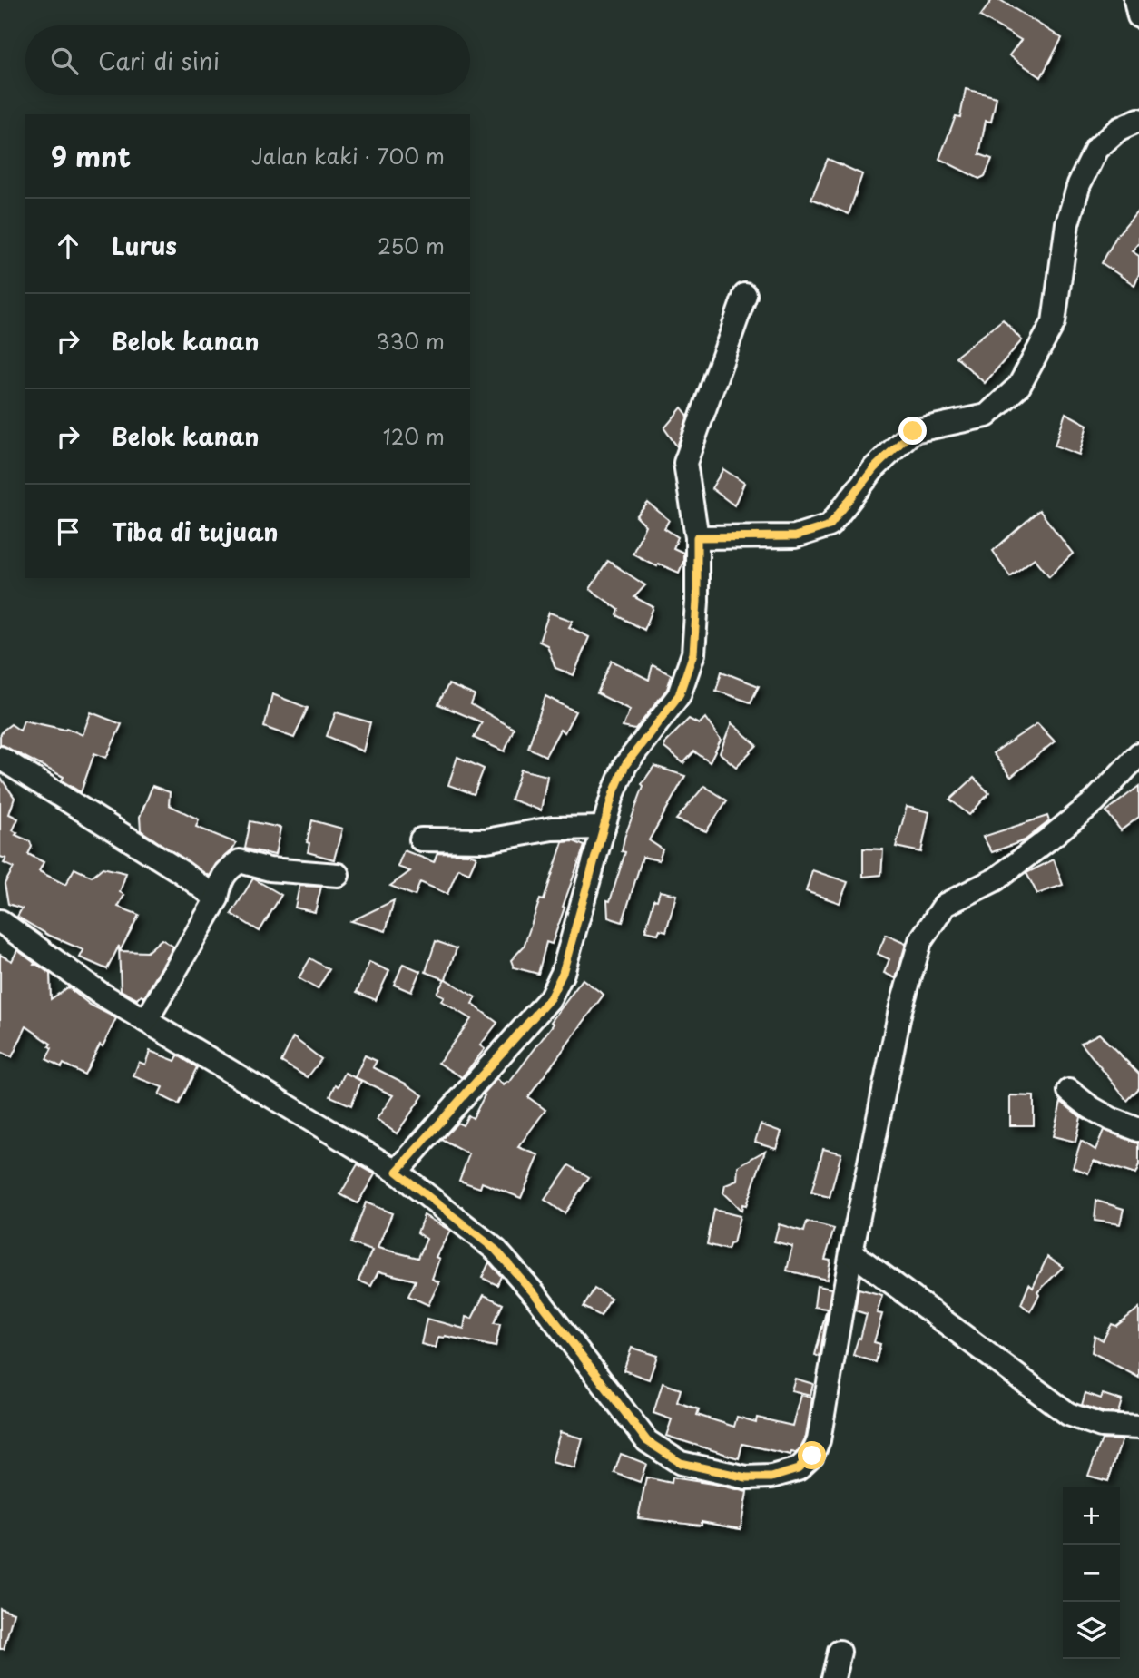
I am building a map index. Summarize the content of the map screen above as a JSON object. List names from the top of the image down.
{
  "page": {
    "search": "Cari di sini",
    "heading": ["9 mnt", "Jalan kaki · 700 m"],
    "list": [
      ["Lurus", "250 m"],
      ["Belok kanan", "330 m"],
      ["Belok kanan", "120 m"],
      "Tiba di tujuan"
    ],
    "map_buttons": ["+", "−"]
  }
}
